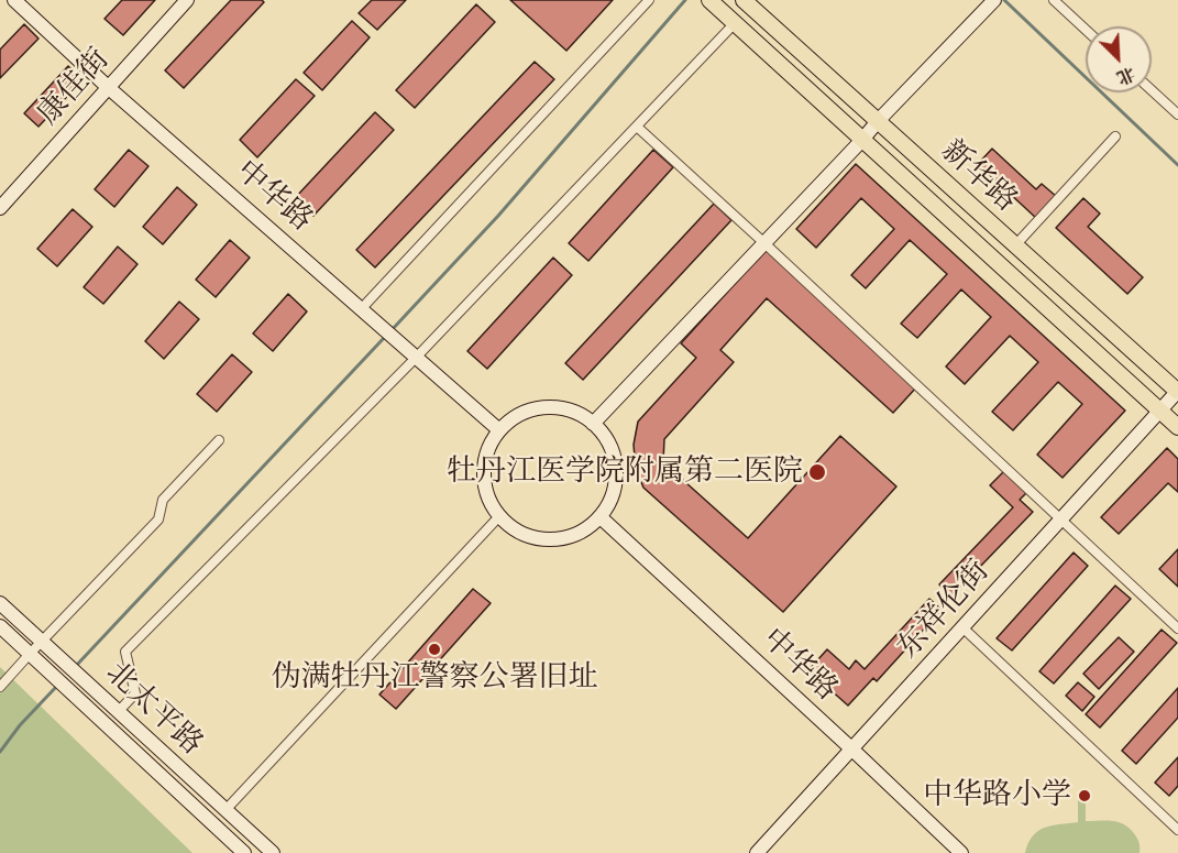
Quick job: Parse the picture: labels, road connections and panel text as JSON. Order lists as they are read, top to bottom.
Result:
{
  "streets": {
    "main road": ["新华路"],
    "street": [
      "康佳街",
      "中华路",
      "东祥伦街",
      "北太平路"
    ]
  },
  "crossings": [
    ["康佳街", "中华路"],
    ["新华路", "东祥伦街"],
    ["中华路", "东祥伦街"]
  ],
  "places": ["牡丹江医学院附属第二医院", "伪满牡丹江警察公署旧址", "中华路小学"],
  "north": "bottom right"
}
